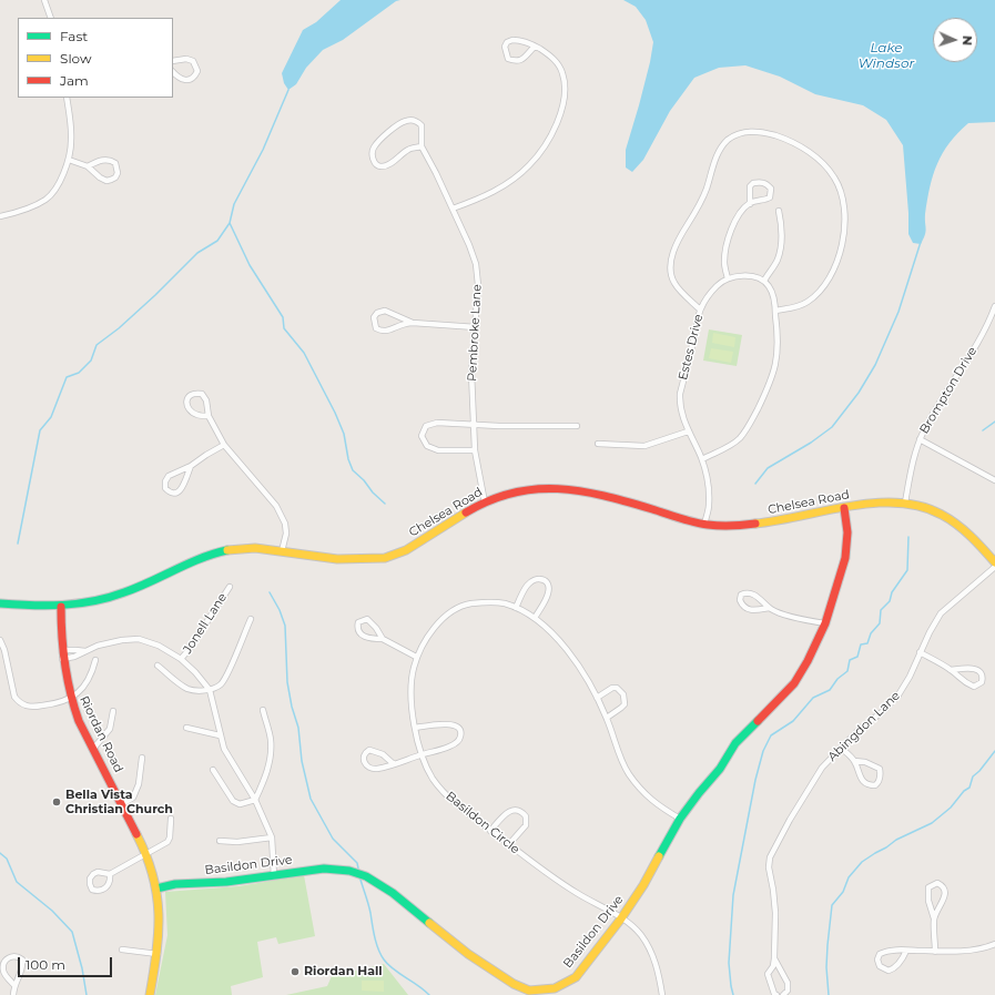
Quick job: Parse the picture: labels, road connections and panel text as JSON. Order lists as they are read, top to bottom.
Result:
{
  "streets": {
    "street": [
      "Pembroke Lane",
      "Estes Drive",
      "Brompton Drive",
      "Chelsea Road",
      "Jonell Lane",
      "Abingdon Lane",
      "Riordan Road",
      "Basildon Circle",
      "Basildon Drive"
    ]
  },
  "crossings": [
    ["Pembroke Lane", "Chelsea Road"],
    ["Estes Drive", "Chelsea Road"],
    ["Brompton Drive", "Chelsea Road"],
    ["Chelsea Road", "Riordan Road"],
    ["Chelsea Road", "Basildon Drive"],
    ["Riordan Road", "Basildon Drive"],
    ["Basildon Circle", "Basildon Drive"]
  ],
  "water": ["Lake Windsor"],
  "places": ["Bella Vista Christian Church", "Riordan Hall"],
  "legend": ["Fast", "Slow", "Jam"],
  "scale_bar": "100 m",
  "north": "right"
}
